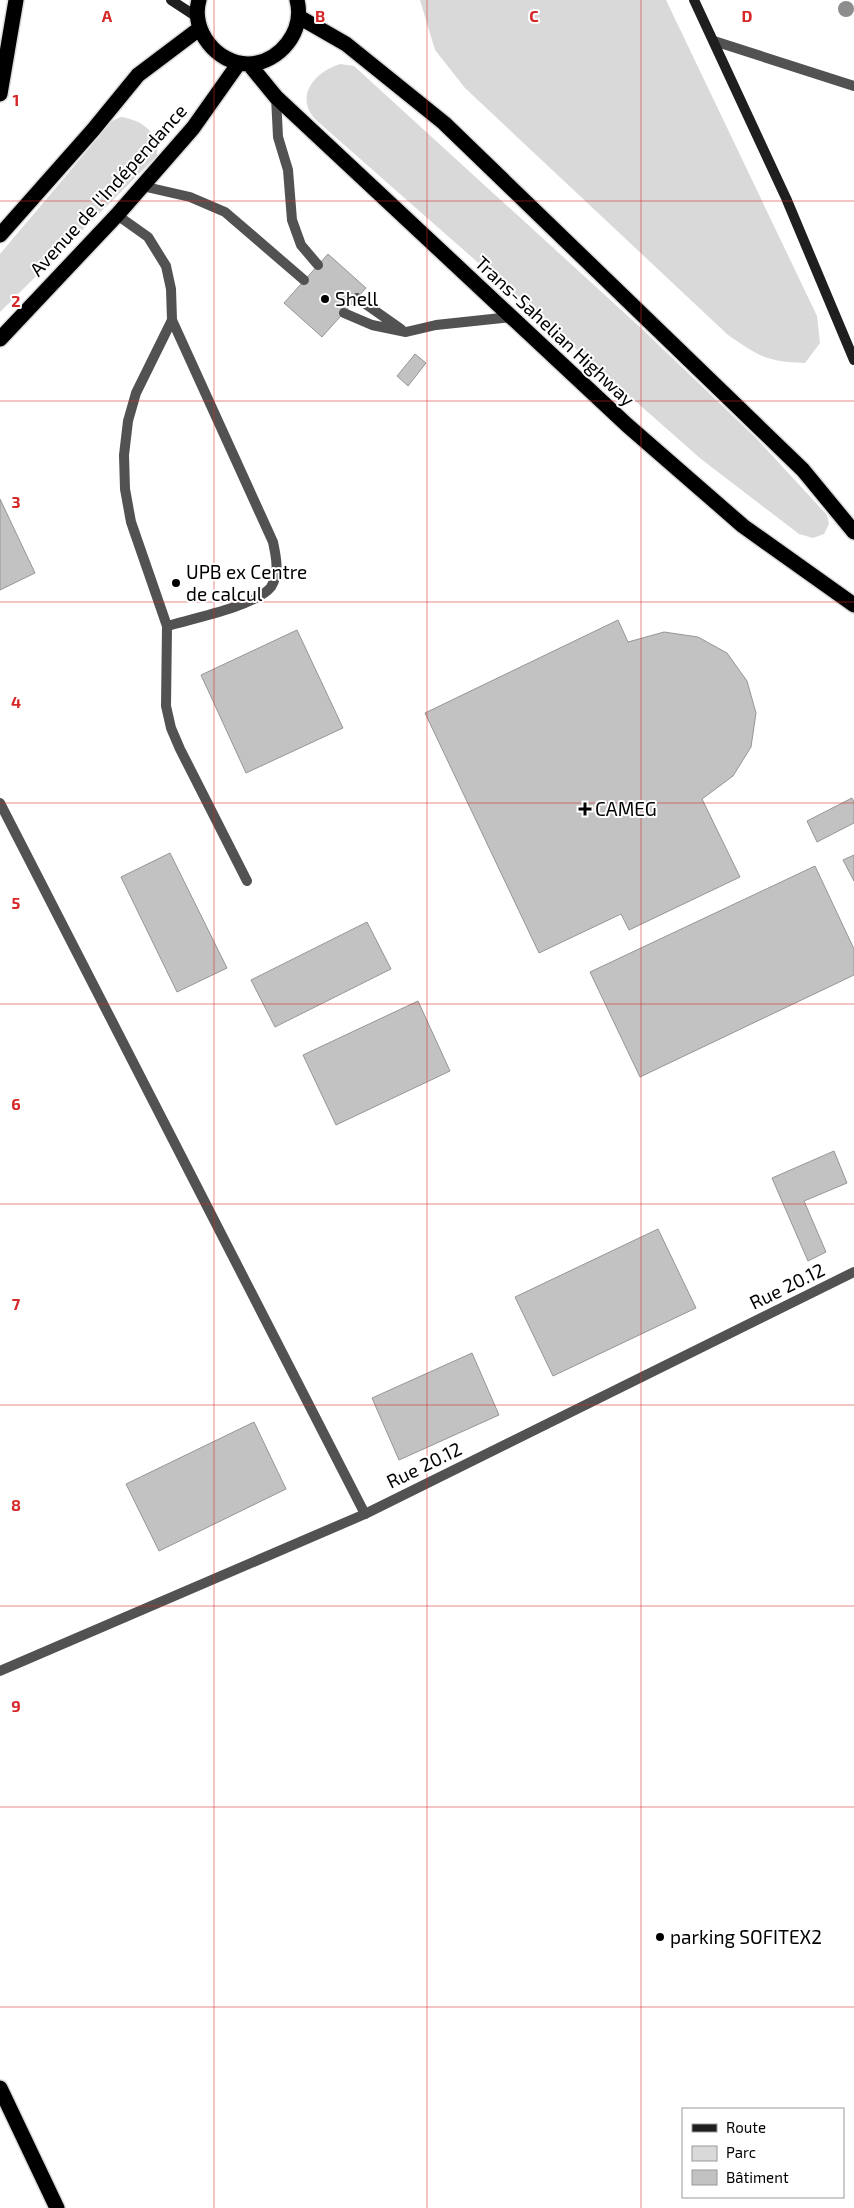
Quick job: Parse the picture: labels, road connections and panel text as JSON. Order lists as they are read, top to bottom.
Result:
{
  "streets": {
    "highway": ["Avenue de l'Indépendance", "Trans-Sahelian Highway"],
    "street": ["Rue 20.12"]
  },
  "crossings": [
    ["Avenue de l'Indépendance", "Trans-Sahelian Highway"]
  ],
  "places": {
    "other": ["Shell", "UPB ex Centre de calcul", "parking SOFITEX2"],
    "health": ["CAMEG"]
  },
  "legend": ["Route", "Parc", "Bâtiment"],
  "grid": {
    "columns": [
      "A",
      "B",
      "C",
      "D"
    ],
    "rows": [
      "1",
      "2",
      "3",
      "4",
      "5",
      "6",
      "7",
      "8",
      "9"
    ]
  }
}
